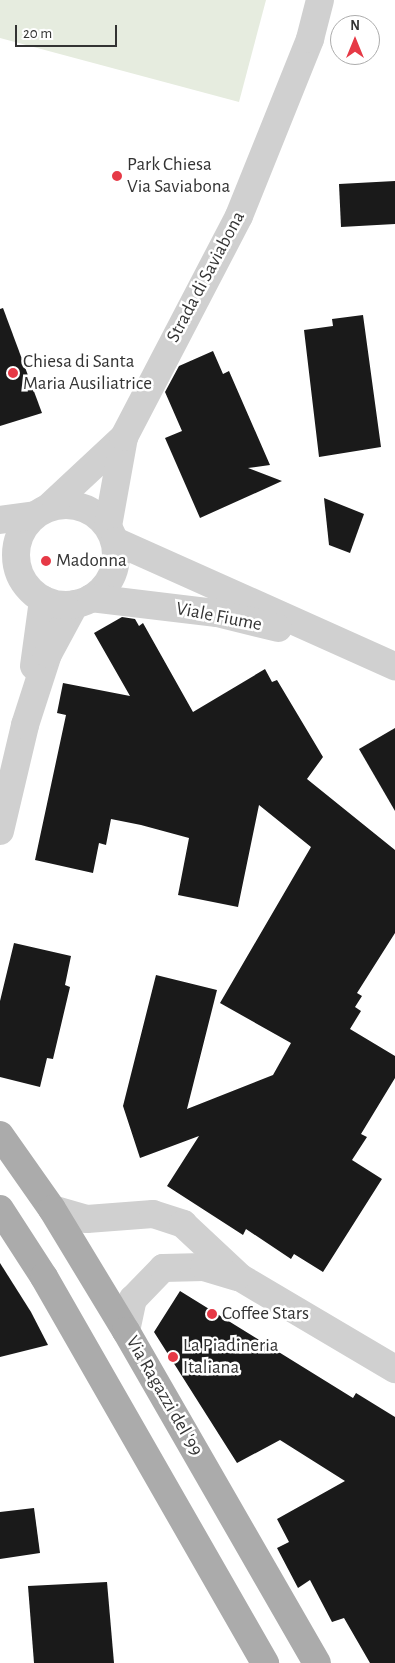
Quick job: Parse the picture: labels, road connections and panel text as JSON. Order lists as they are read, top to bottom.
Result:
{
  "streets": {
    "main road": ["Via Ragazzi del '99"],
    "street": ["Strada di Saviabona", "Viale Fiume"]
  },
  "crossings": [
    ["Strada di Saviabona", "Viale Fiume"]
  ],
  "places": [
    "Park Chiesa Via Saviabona",
    "Chiesa di Santa Maria Ausiliatrice",
    "Madonna",
    "Coffee Stars",
    "La Piadineria Italiana"
  ],
  "scale_bar": "20 m",
  "north": "top"
}
